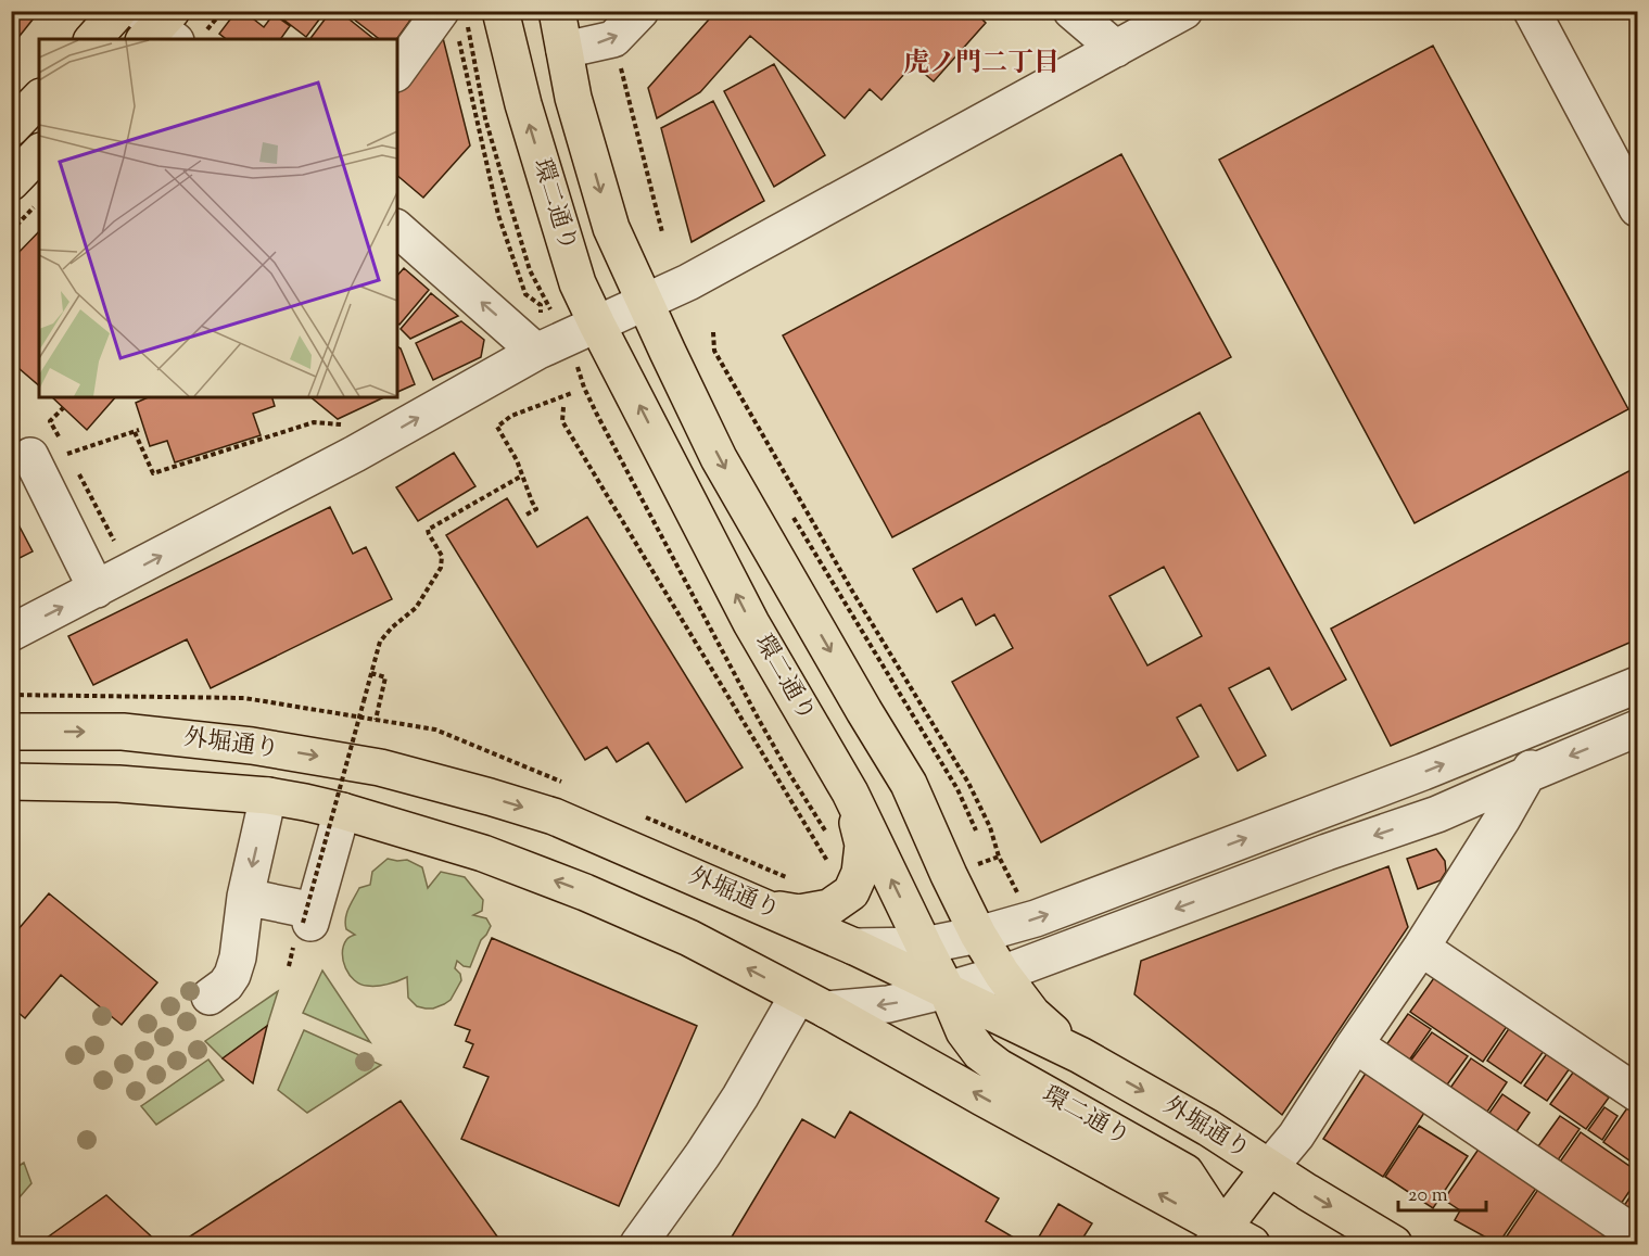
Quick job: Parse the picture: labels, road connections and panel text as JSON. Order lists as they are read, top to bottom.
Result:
{
  "streets": {
    "main road": ["環二通り", "外堀通り"]
  },
  "crossings": [
    ["環二通り", "外堀通り"]
  ],
  "districts": ["虎ノ門二丁目"],
  "scale_bar": "20 m"
}
